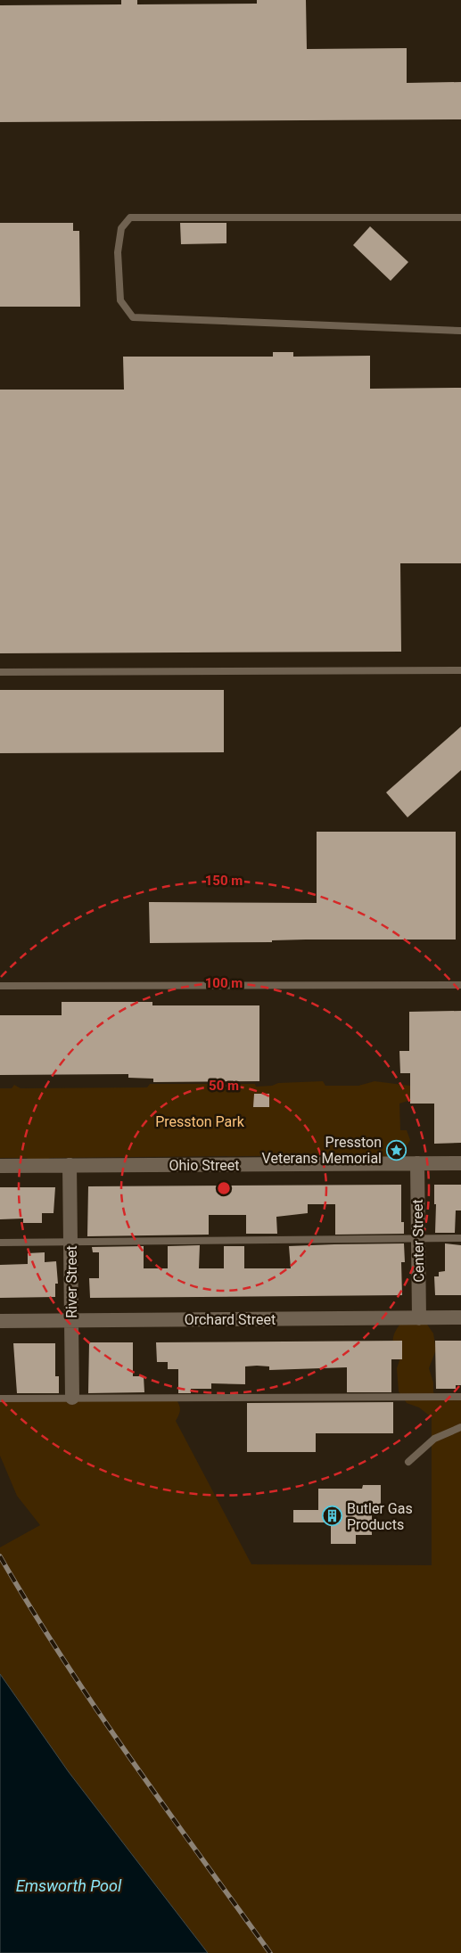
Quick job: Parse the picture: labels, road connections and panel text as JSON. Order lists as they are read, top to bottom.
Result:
{
  "streets": {
    "street": [
      "Ohio Street",
      "Center Street",
      "River Street",
      "Orchard Street"
    ]
  },
  "crossings": [
    ["Ohio Street", "Center Street"],
    ["Ohio Street", "River Street"],
    ["Center Street", "Orchard Street"],
    ["River Street", "Orchard Street"]
  ],
  "water": ["Emsworth Pool"],
  "parks": ["Presston Park"],
  "places": {
    "place": ["Presston Veterans Memorial"],
    "building": ["Butler Gas Products"]
  },
  "rings": ["150 m", "100 m", "50 m"]
}
